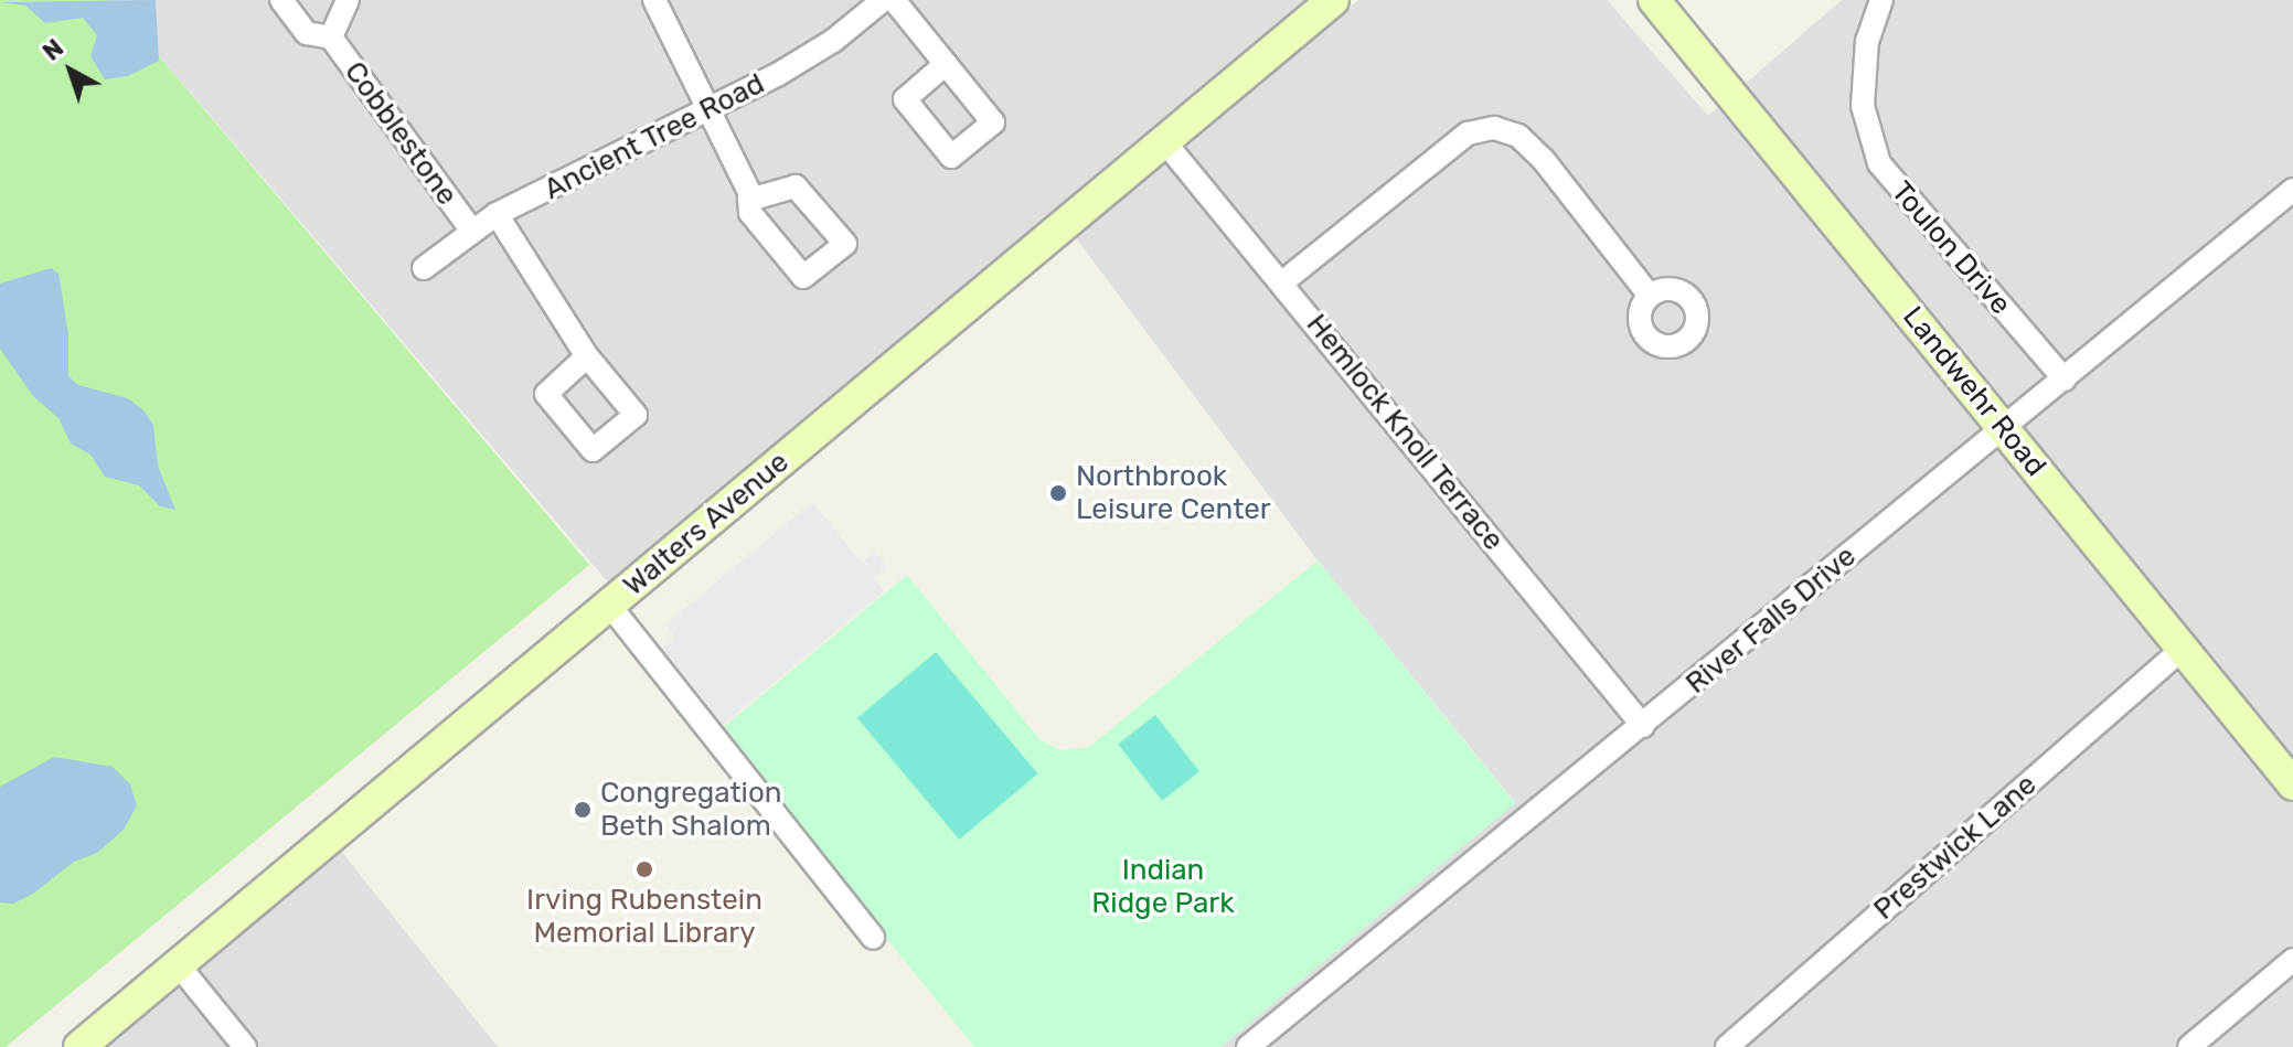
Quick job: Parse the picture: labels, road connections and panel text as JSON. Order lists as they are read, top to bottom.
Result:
{
  "streets": {
    "main road": ["Landwehr Road", "Walters Avenue"],
    "street": [
      "Cobblestone",
      "Ancient Tree Road",
      "Toulon Drive",
      "Hemlock Knoll Terrace",
      "River Falls Drive",
      "Prestwick Lane"
    ]
  },
  "crossings": [
    ["Cobblestone", "Ancient Tree Road"],
    ["Toulon Drive", "River Falls Drive"],
    ["Landwehr Road", "River Falls Drive"],
    ["Landwehr Road", "Prestwick Lane"],
    ["Hemlock Knoll Terrace", "Walters Avenue"],
    ["Hemlock Knoll Terrace", "River Falls Drive"]
  ],
  "parks": ["Indian Ridge Park"],
  "places": ["Northbrook Leisure Center", "Congregation Beth Shalom", "Irving Rubenstein Memorial Library"],
  "north": "top left"
}
